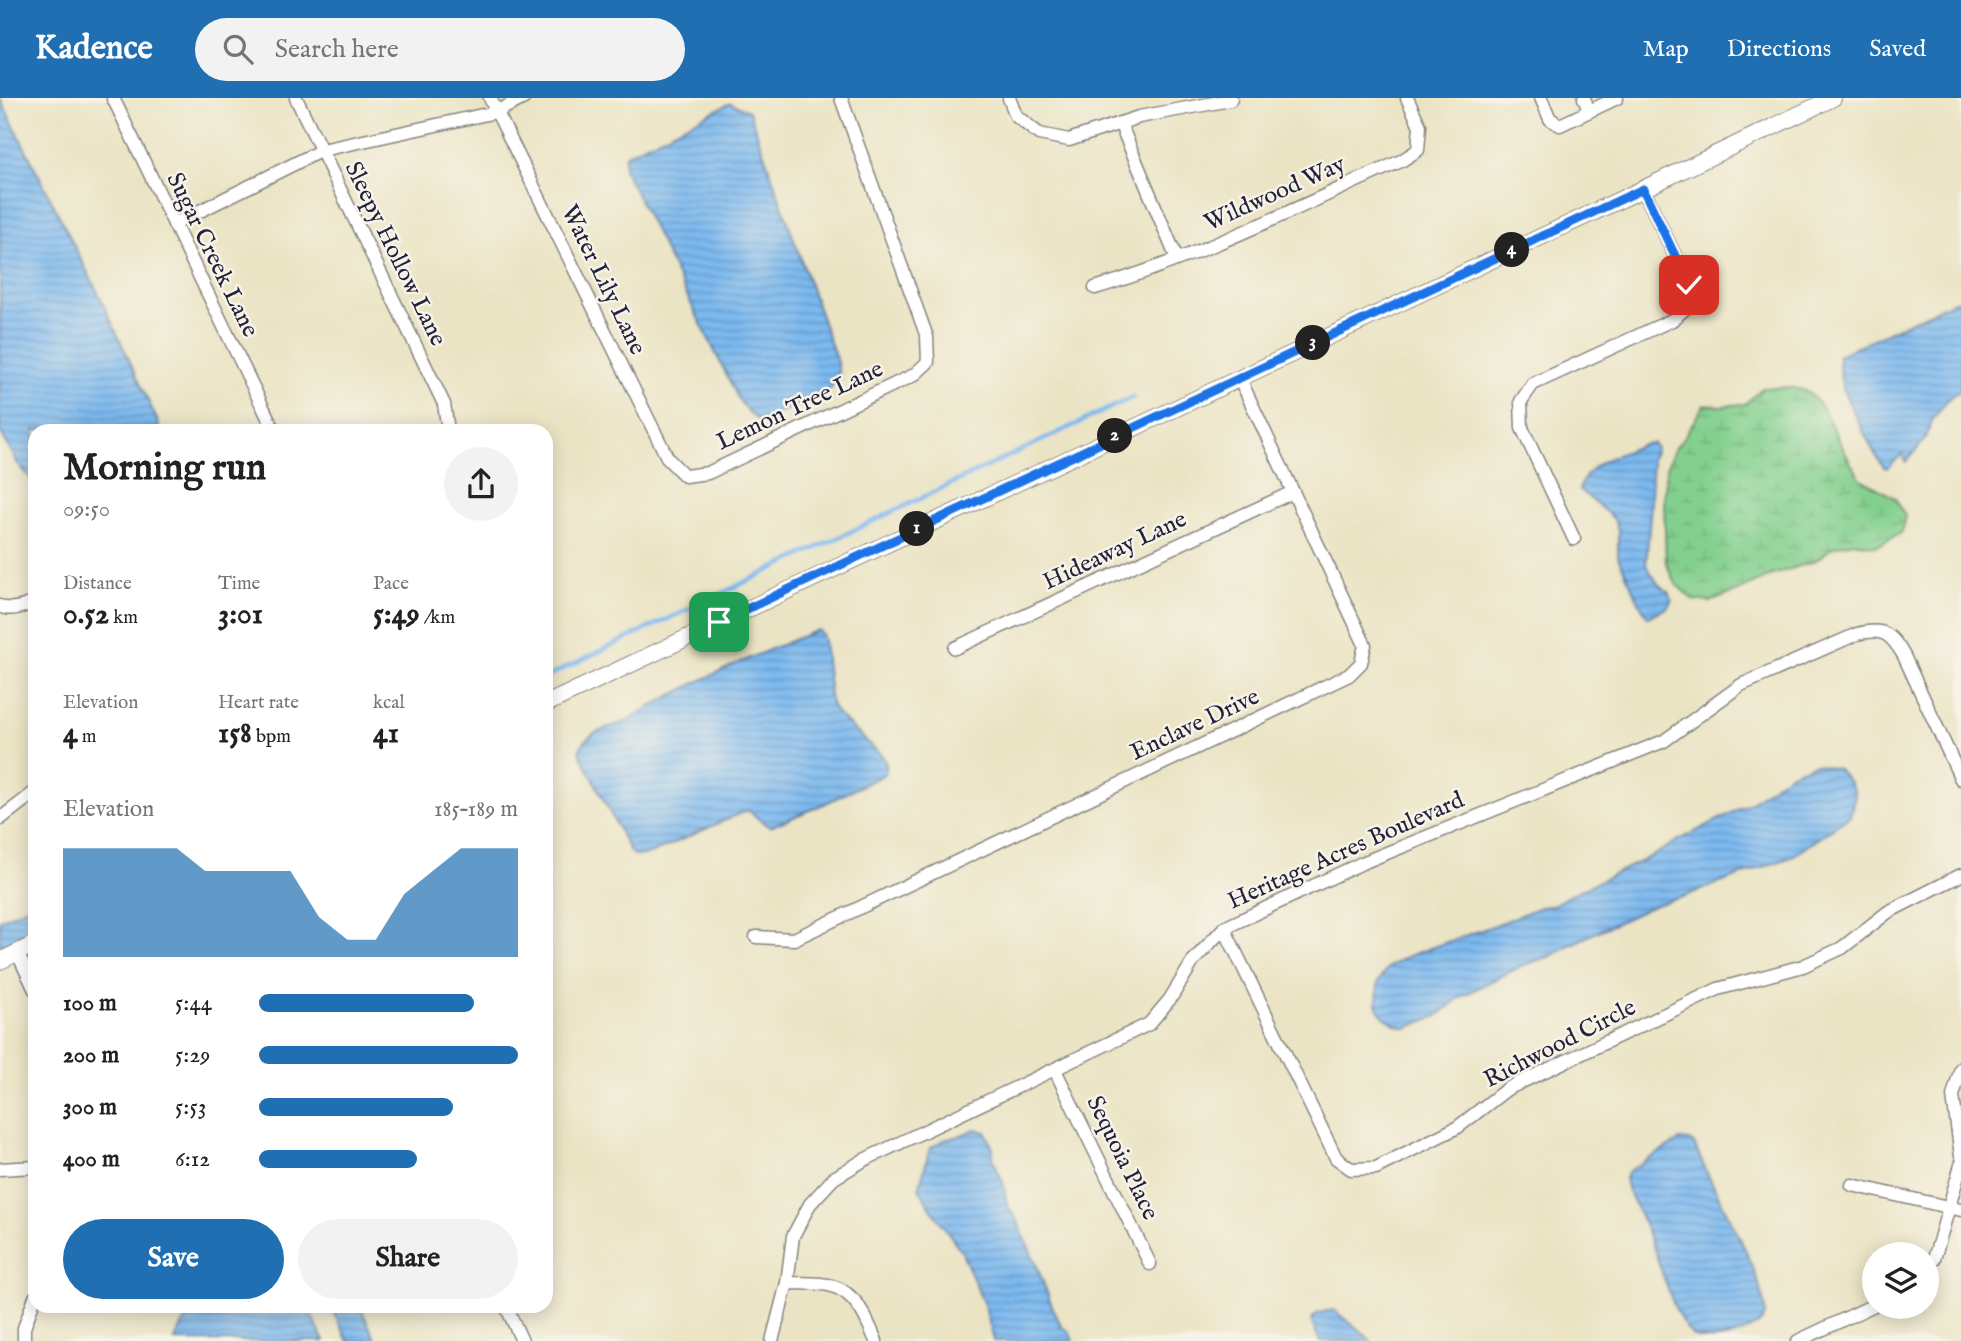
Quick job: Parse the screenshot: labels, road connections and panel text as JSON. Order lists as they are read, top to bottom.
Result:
{
  "streets": {
    "street": [
      "Wildwood Way",
      "Sleepy Hollow Lane",
      "Sugar Creek Lane",
      "Water Lily Lane",
      "Lemon Tree Lane",
      "Hideaway Lane",
      "Enclave Drive",
      "Heritage Acres Boulevard",
      "Richwood Circle",
      "Sequoia Place"
    ]
  },
  "crossings": [
    ["Water Lily Lane", "Lemon Tree Lane"],
    ["Hideaway Lane", "Enclave Drive"],
    ["Heritage Acres Boulevard", "Richwood Circle"],
    ["Heritage Acres Boulevard", "Sequoia Place"]
  ],
  "page": {
    "header": "Kadence",
    "search": "Search here",
    "nav": ["Map", "Directions", "Saved"],
    "pins": [
      "4",
      "3",
      "2",
      "1"
    ],
    "heading": ["Morning run", "09:50"],
    "stats": [
      ["Distance", "0.52 km"],
      ["Time", "3:01"],
      ["Pace", "5:49 /km"],
      ["Elevation", "4 m"],
      ["Heart rate", "158 bpm"],
      ["kcal", "41"]
    ],
    "chart": ["Elevation", "185–189 m"],
    "list": [
      {
        "name": "100 m",
        "note": "5:44"
      },
      {
        "name": "200 m",
        "note": "5:29"
      },
      {
        "name": "300 m",
        "note": "5:53"
      },
      {
        "name": "400 m",
        "note": "6:12"
      }
    ],
    "buttons": ["Save", "Share"]
  }
}
